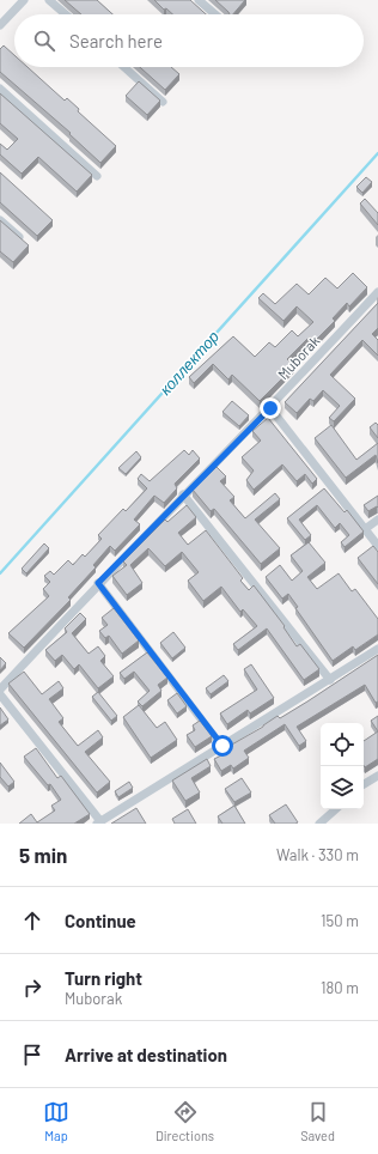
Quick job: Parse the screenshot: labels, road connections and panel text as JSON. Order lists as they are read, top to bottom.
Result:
{
  "streets": {
    "street": ["Muborak"]
  },
  "water": ["коллектор"],
  "page": {
    "search": "Search here",
    "heading": ["5 min", "Walk · 330 m"],
    "list": [
      ["Continue", "150 m"],
      ["Turn right", "Muborak", "180 m"],
      "Arrive at destination"
    ],
    "nav": ["Map", "Directions", "Saved"]
  }
}
